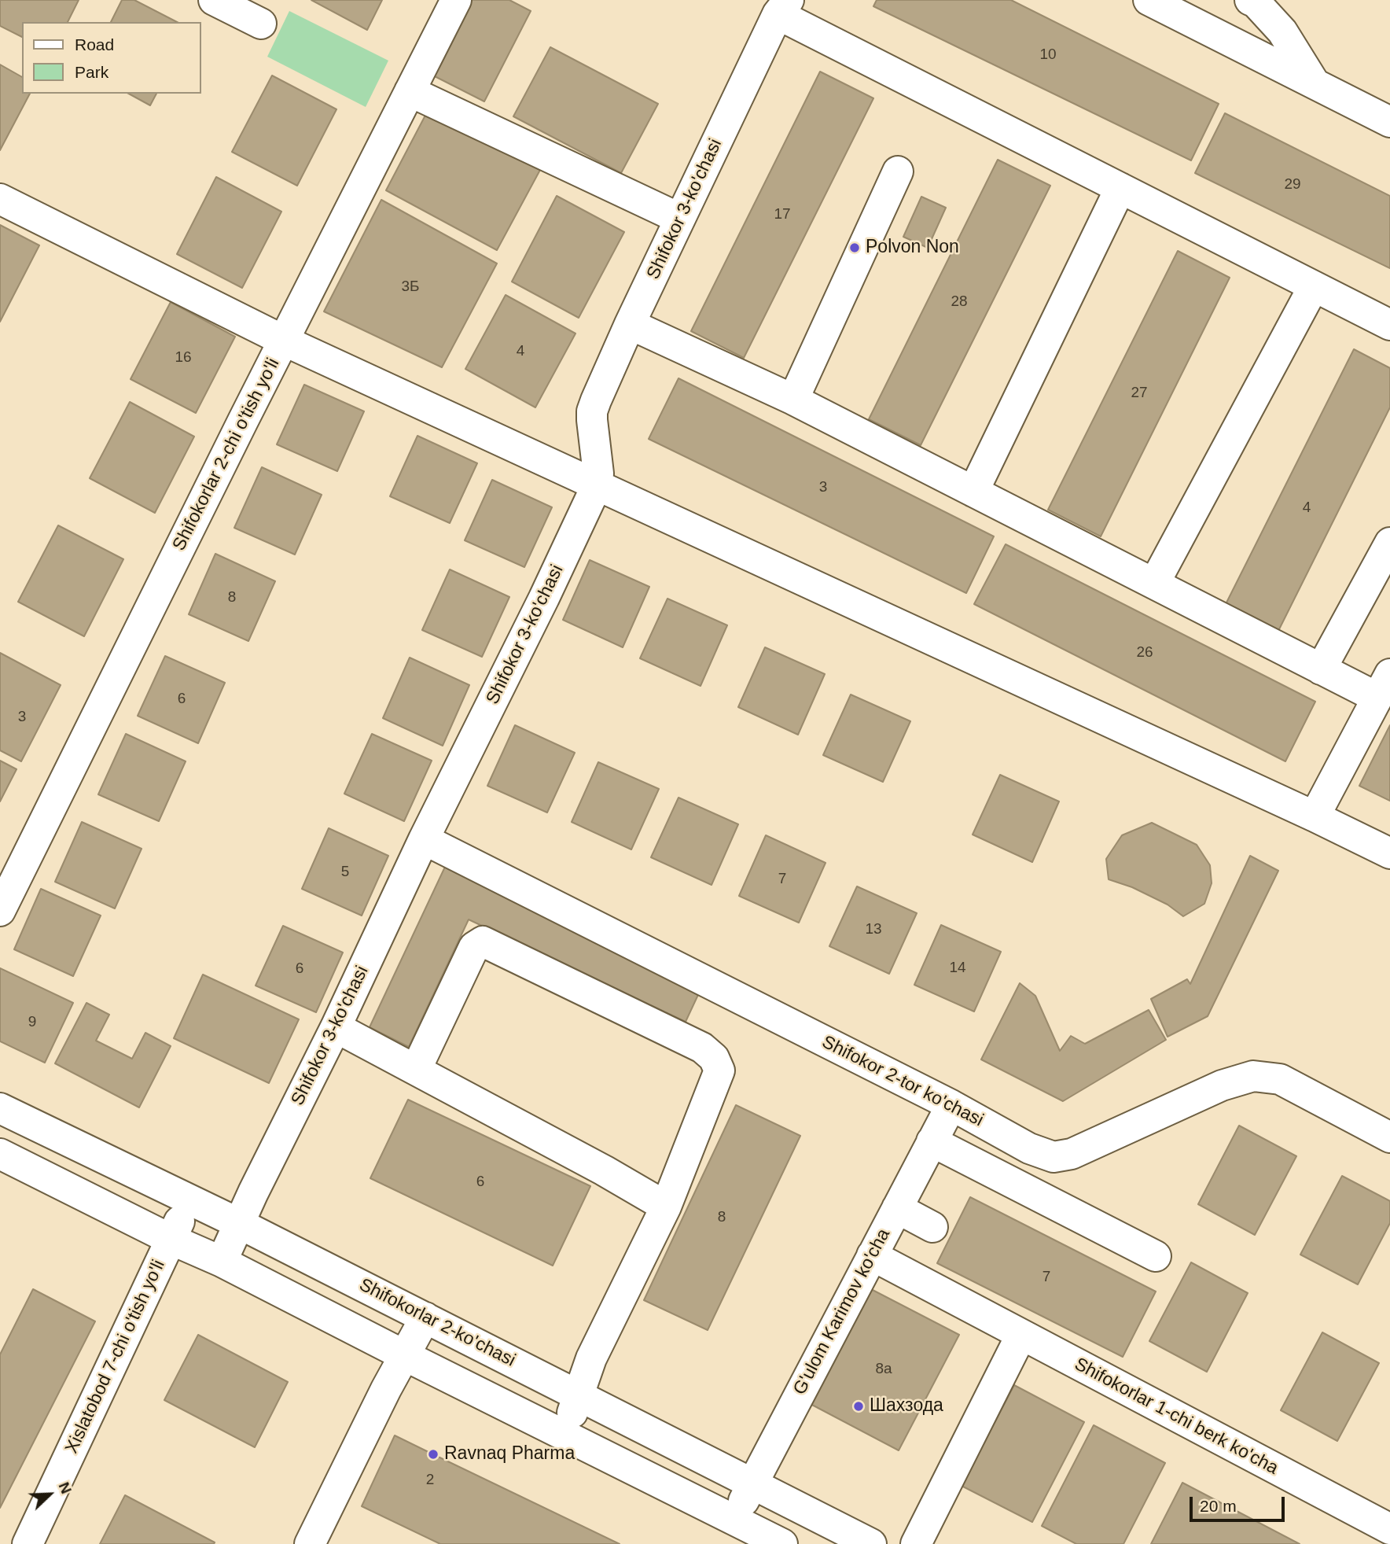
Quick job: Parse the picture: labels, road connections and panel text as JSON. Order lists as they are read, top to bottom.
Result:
{
  "streets": {
    "street": [
      "Shifokor 3-ko'chasi",
      "Shifokorlar 2-chi o'tish yo'li",
      "Shifokor 2-tor ko'chasi",
      "G'ulom Karimov ko'cha",
      "Shifokorlar 2-ko'chasi",
      "Xislatobod 7-chi o'tish yo'li",
      "Shifokorlar 1-chi berk ko'cha"
    ]
  },
  "crossings": [
    ["Shifokor 3-ko'chasi", "Shifokor 2-tor ko'chasi"],
    ["Shifokor 3-ko'chasi", "Shifokorlar 2-ko'chasi"],
    ["Shifokor 2-tor ko'chasi", "G'ulom Karimov ko'cha"],
    ["G'ulom Karimov ko'cha", "Shifokorlar 2-ko'chasi"],
    ["G'ulom Karimov ko'cha", "Shifokorlar 1-chi berk ko'cha"],
    ["Shifokorlar 2-ko'chasi", "Xislatobod 7-chi o'tish yo'li"]
  ],
  "places": ["Polvon Non", "Шахзода", "Ravnaq Pharma"],
  "house_numbers": [
    "10",
    "29",
    "17",
    "3Б",
    "28",
    "4",
    "16",
    "27",
    "3",
    "4",
    "8",
    "26",
    "6",
    "3",
    "5",
    "7",
    "13",
    "14",
    "6",
    "9",
    "6",
    "8",
    "7",
    "8a",
    "2"
  ],
  "legend": ["Road", "Park"],
  "scale_bar": "20 m",
  "north": "top right"
}
